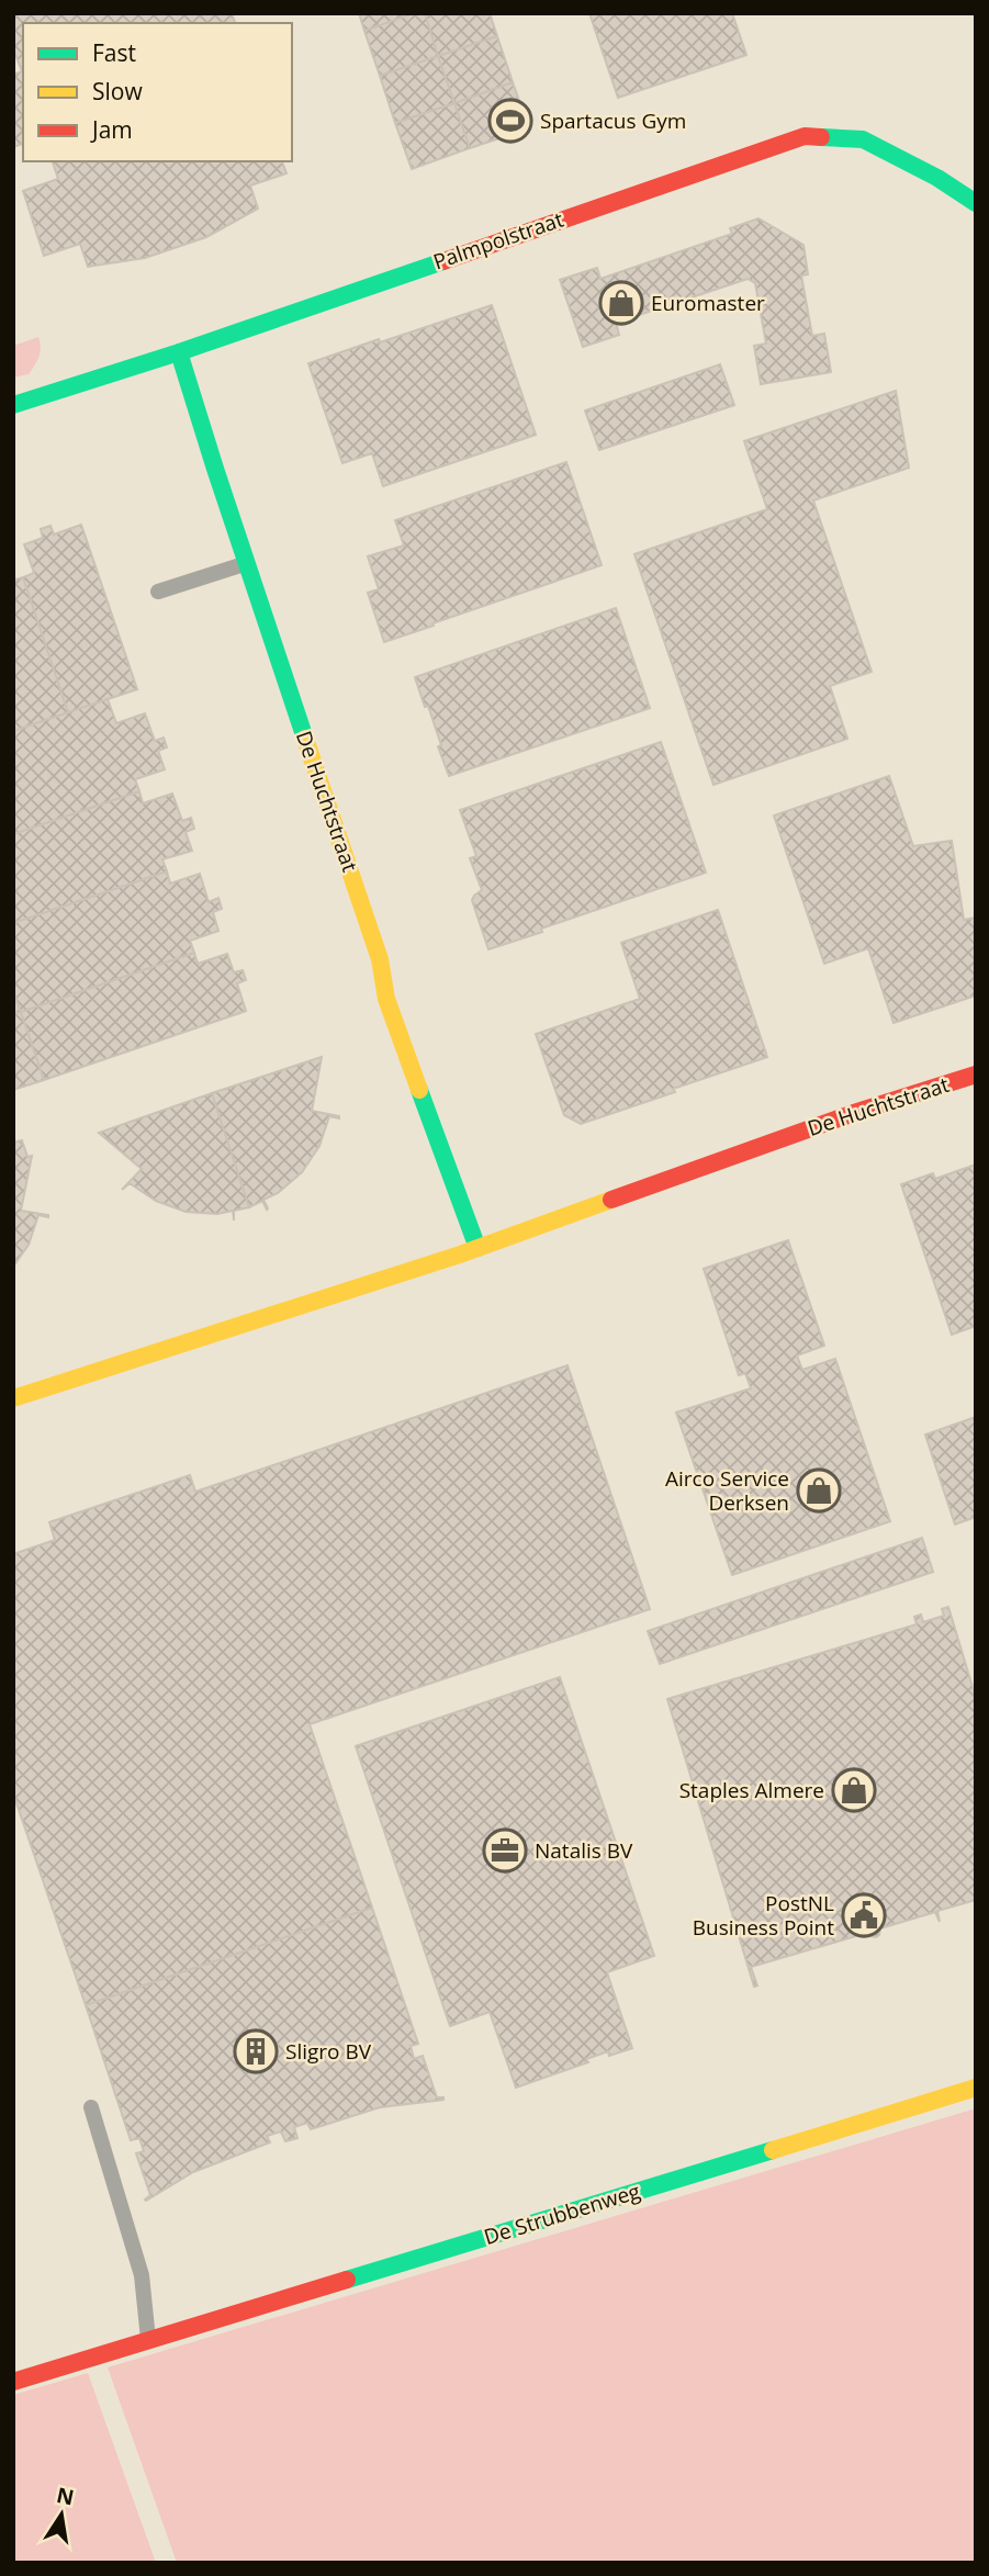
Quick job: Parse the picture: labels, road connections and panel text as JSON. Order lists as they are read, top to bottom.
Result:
{
  "streets": {
    "street": ["Palmpolstraat", "De Huchtstraat", "De Strubbenweg"]
  },
  "crossings": [
    ["Palmpolstraat", "De Huchtstraat"]
  ],
  "places": {
    "sports": ["Spartacus Gym"],
    "shop": ["Euromaster", "Airco Service Derksen", "Staples Almere"],
    "office": ["Natalis BV"],
    "public building": ["PostNL Business Point"],
    "building": ["Sligro BV"]
  },
  "legend": ["Fast", "Slow", "Jam"],
  "north": "top"
}
